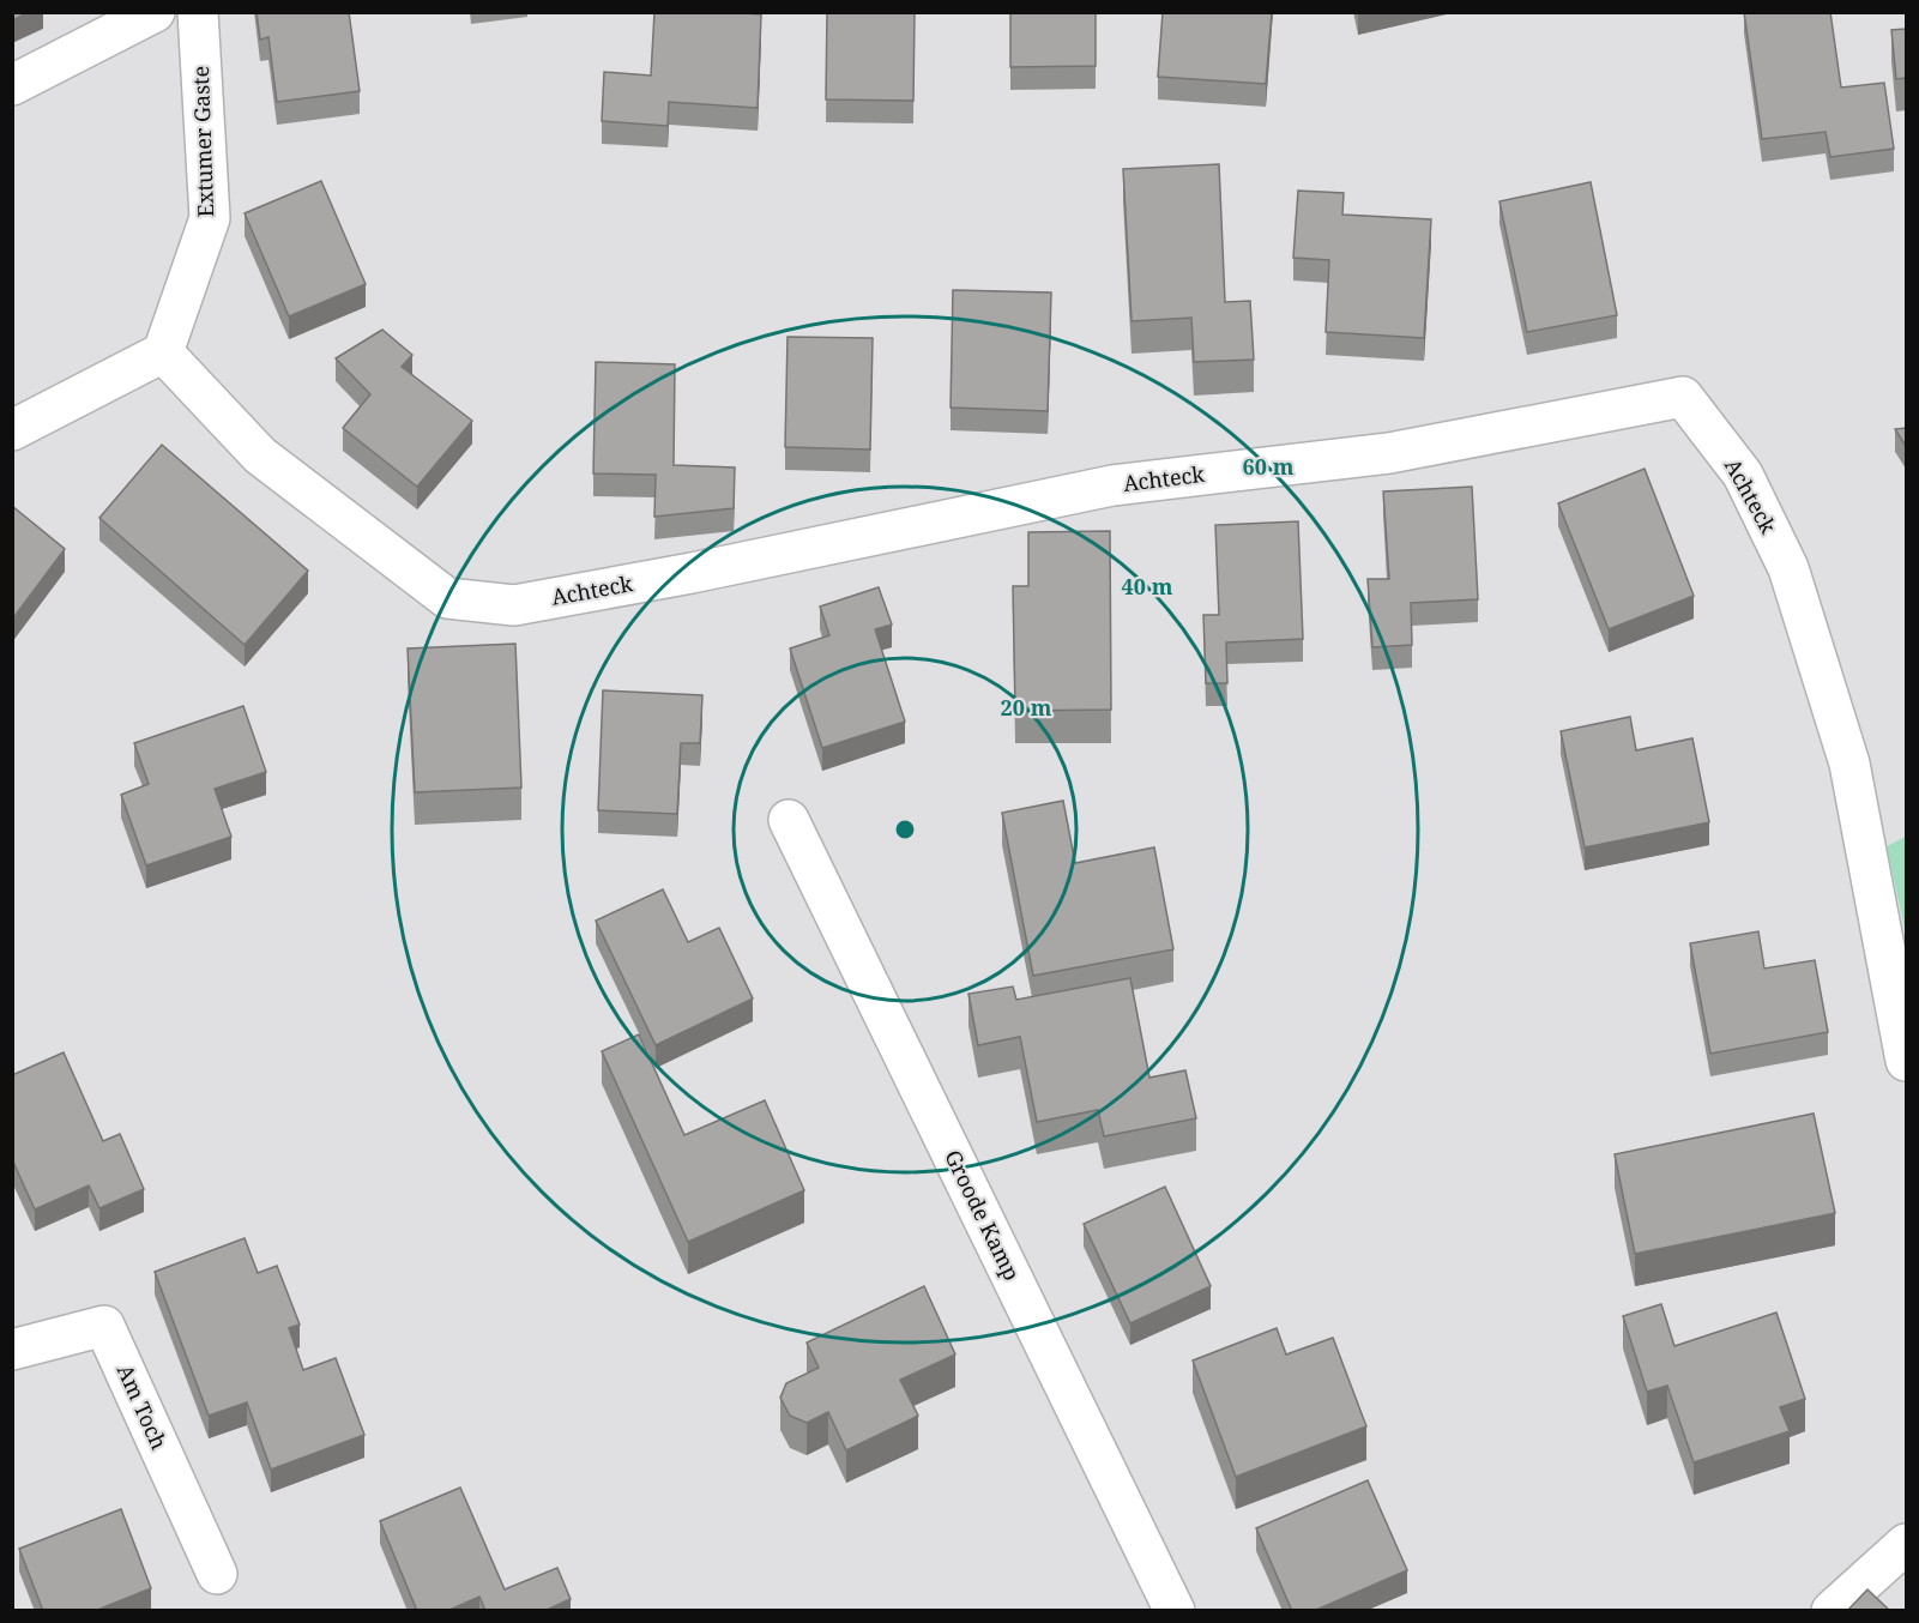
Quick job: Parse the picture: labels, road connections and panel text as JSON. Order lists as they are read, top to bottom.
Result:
{
  "streets": {
    "street": [
      "Extumer Gaste",
      "Achteck",
      "Groode Kamp",
      "Am Toch"
    ]
  },
  "crossings": [
    ["Extumer Gaste", "Achteck"]
  ],
  "rings": ["60 m", "40 m", "20 m"]
}
